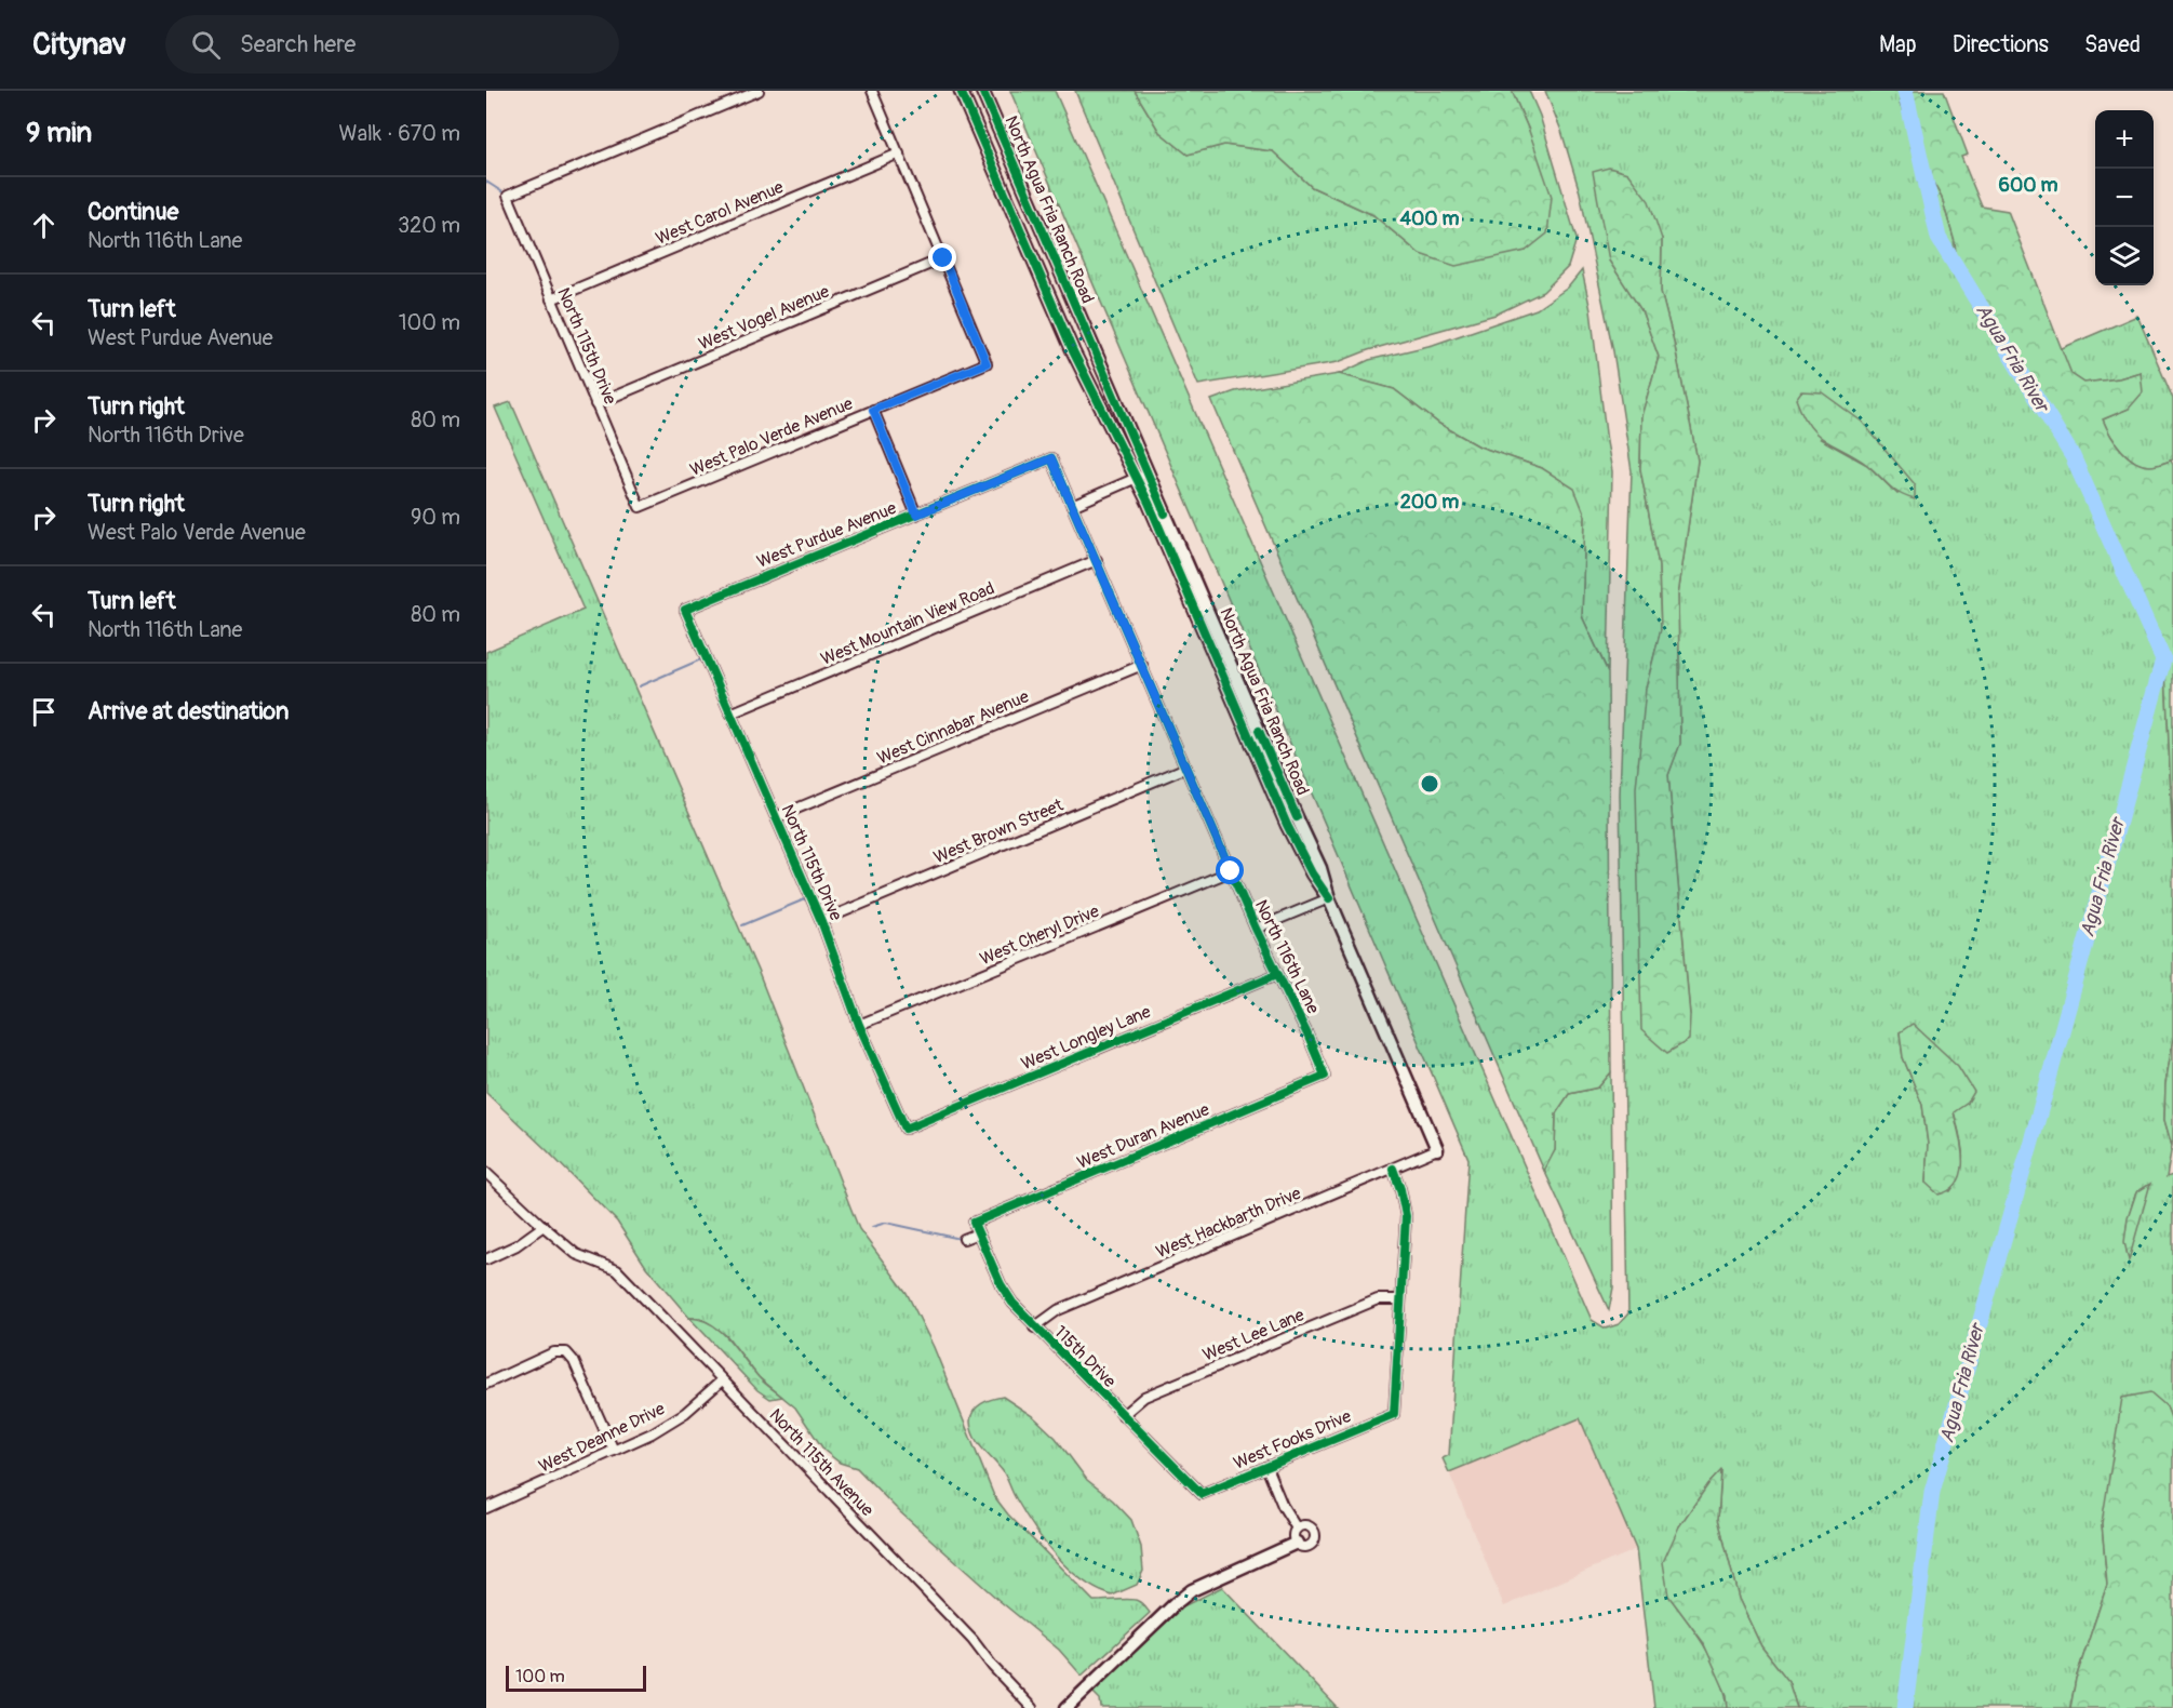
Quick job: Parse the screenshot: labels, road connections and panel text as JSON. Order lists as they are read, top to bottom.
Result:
{
  "streets": {
    "street": [
      "North Agua Fria Ranch Road",
      "West Carol Avenue",
      "West Vogel Avenue",
      "North 115th Drive",
      "West Palo Verde Avenue",
      "West Purdue Avenue",
      "West Mountain View Road",
      "West Cinnabar Avenue",
      "West Brown Street",
      "West Cheryl Drive",
      "North 116th Lane",
      "West Longley Lane",
      "West Duran Avenue",
      "West Hackbarth Drive",
      "West Lee Lane",
      "115th Drive",
      "West Deanne Drive",
      "West Fooks Drive",
      "North 115th Avenue"
    ]
  },
  "crossings": [
    ["North Agua Fria Ranch Road", "West Hackbarth Drive"],
    ["West Carol Avenue", "North 115th Drive"],
    ["West Vogel Avenue", "North 115th Drive"],
    ["West Vogel Avenue", "West Palo Verde Avenue"],
    ["North 115th Drive", "West Palo Verde Avenue"],
    ["North 115th Drive", "West Purdue Avenue"],
    ["North 115th Drive", "West Mountain View Road"],
    ["North 115th Drive", "West Cinnabar Avenue"],
    ["North 115th Drive", "West Brown Street"],
    ["North 115th Drive", "West Cheryl Drive"],
    ["North 115th Drive", "West Longley Lane"],
    ["West Purdue Avenue", "North 116th Lane"],
    ["West Mountain View Road", "North 116th Lane"],
    ["West Cinnabar Avenue", "North 116th Lane"],
    ["West Brown Street", "North 116th Lane"],
    ["West Cheryl Drive", "North 116th Lane"],
    ["North 116th Lane", "West Longley Lane"],
    ["North 116th Lane", "West Duran Avenue"],
    ["West Duran Avenue", "115th Drive"],
    ["West Hackbarth Drive", "115th Drive"],
    ["West Lee Lane", "115th Drive"],
    ["West Lee Lane", "West Fooks Drive"],
    ["115th Drive", "West Fooks Drive"],
    ["West Deanne Drive", "North 115th Avenue"]
  ],
  "water": ["Agua Fria River"],
  "scale_bar": "100 m",
  "page": {
    "header": "Citynav",
    "search": "Search here",
    "nav": ["Map", "Directions", "Saved"],
    "heading": ["9 min", "Walk · 670 m"],
    "map_buttons": ["+", "−"],
    "list": [
      ["Continue", "North 116th Lane", "320 m"],
      ["Turn left", "West Purdue Avenue", "100 m"],
      ["Turn right", "North 116th Drive", "80 m"],
      ["Turn right", "West Palo Verde Avenue", "90 m"],
      ["Turn left", "North 116th Lane", "80 m"],
      "Arrive at destination"
    ],
    "scale": "100 m"
  },
  "rings": ["600 m", "400 m", "200 m"]
}
